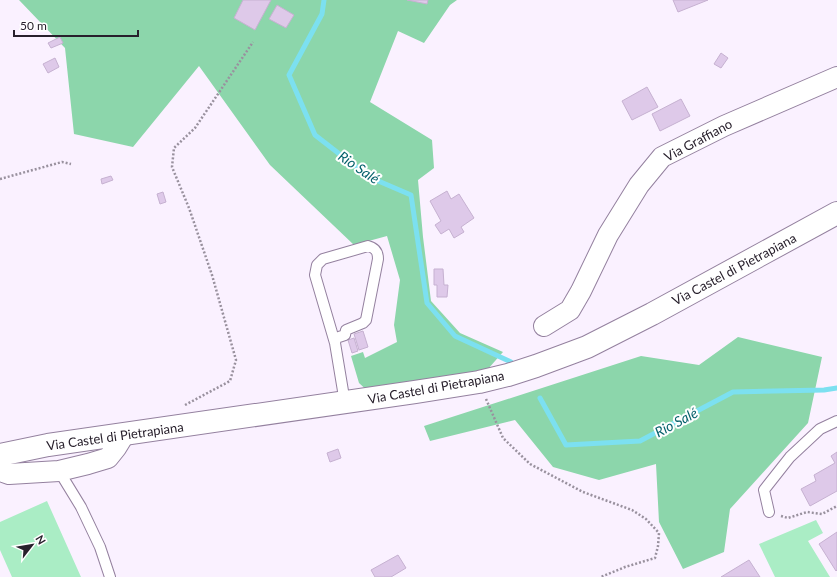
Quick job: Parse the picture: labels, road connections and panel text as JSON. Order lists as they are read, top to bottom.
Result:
{
  "streets": {
    "main road": ["Via Castel di Pietrapiana"],
    "street": ["Via Graffiano"]
  },
  "water": ["Rio Salé"],
  "scale_bar": "50 m",
  "north": "top right"
}
